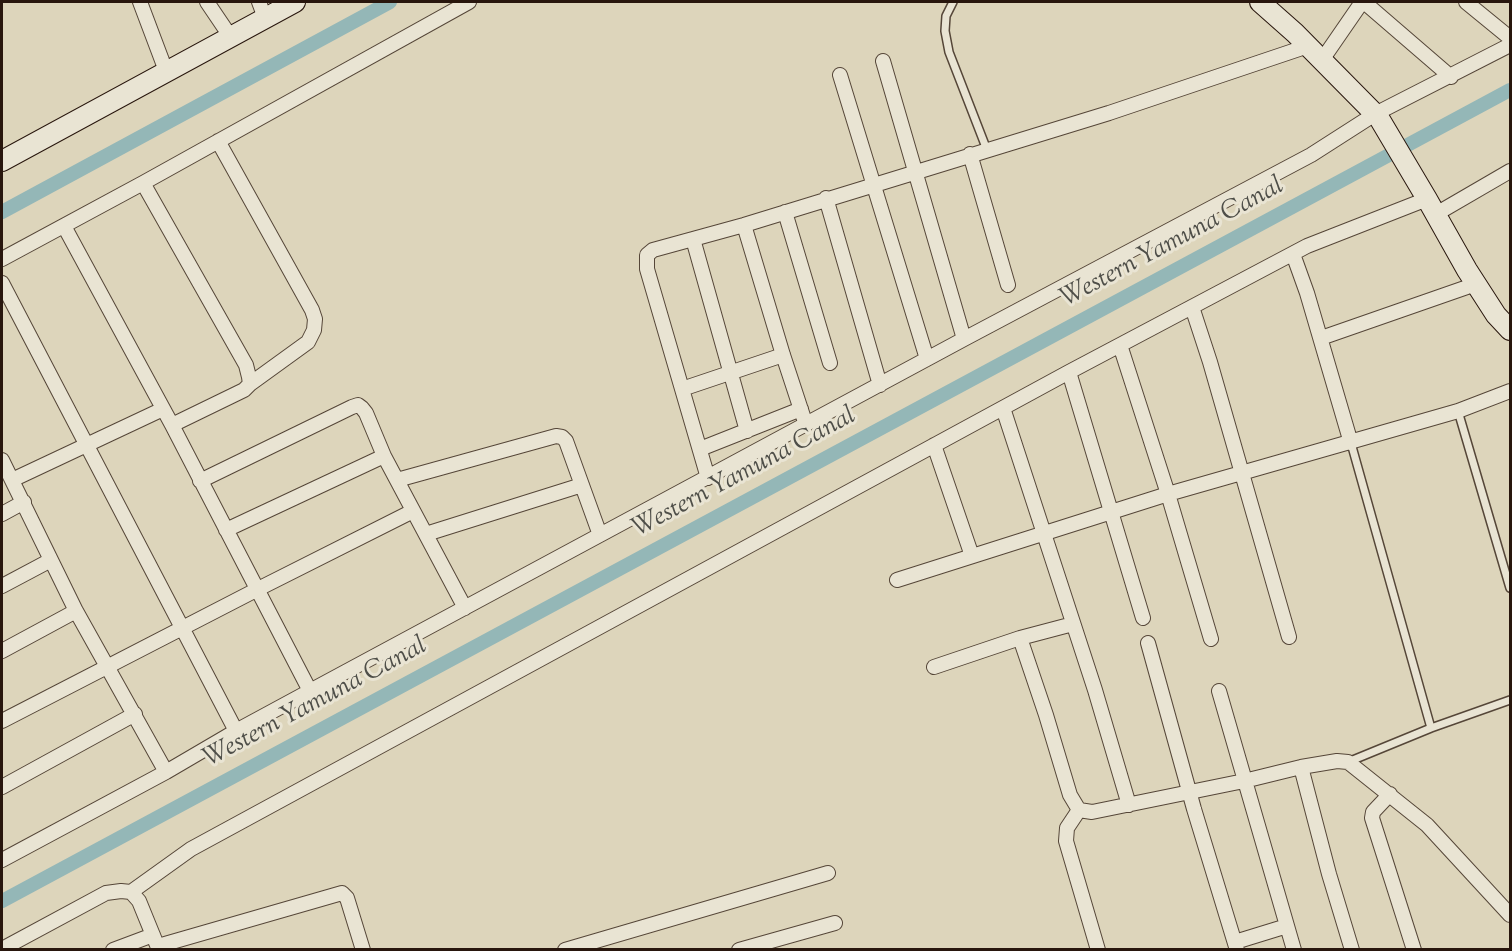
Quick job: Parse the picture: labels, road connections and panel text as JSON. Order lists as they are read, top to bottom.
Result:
{
  "water": ["Western Yamuna Canal"]
}
